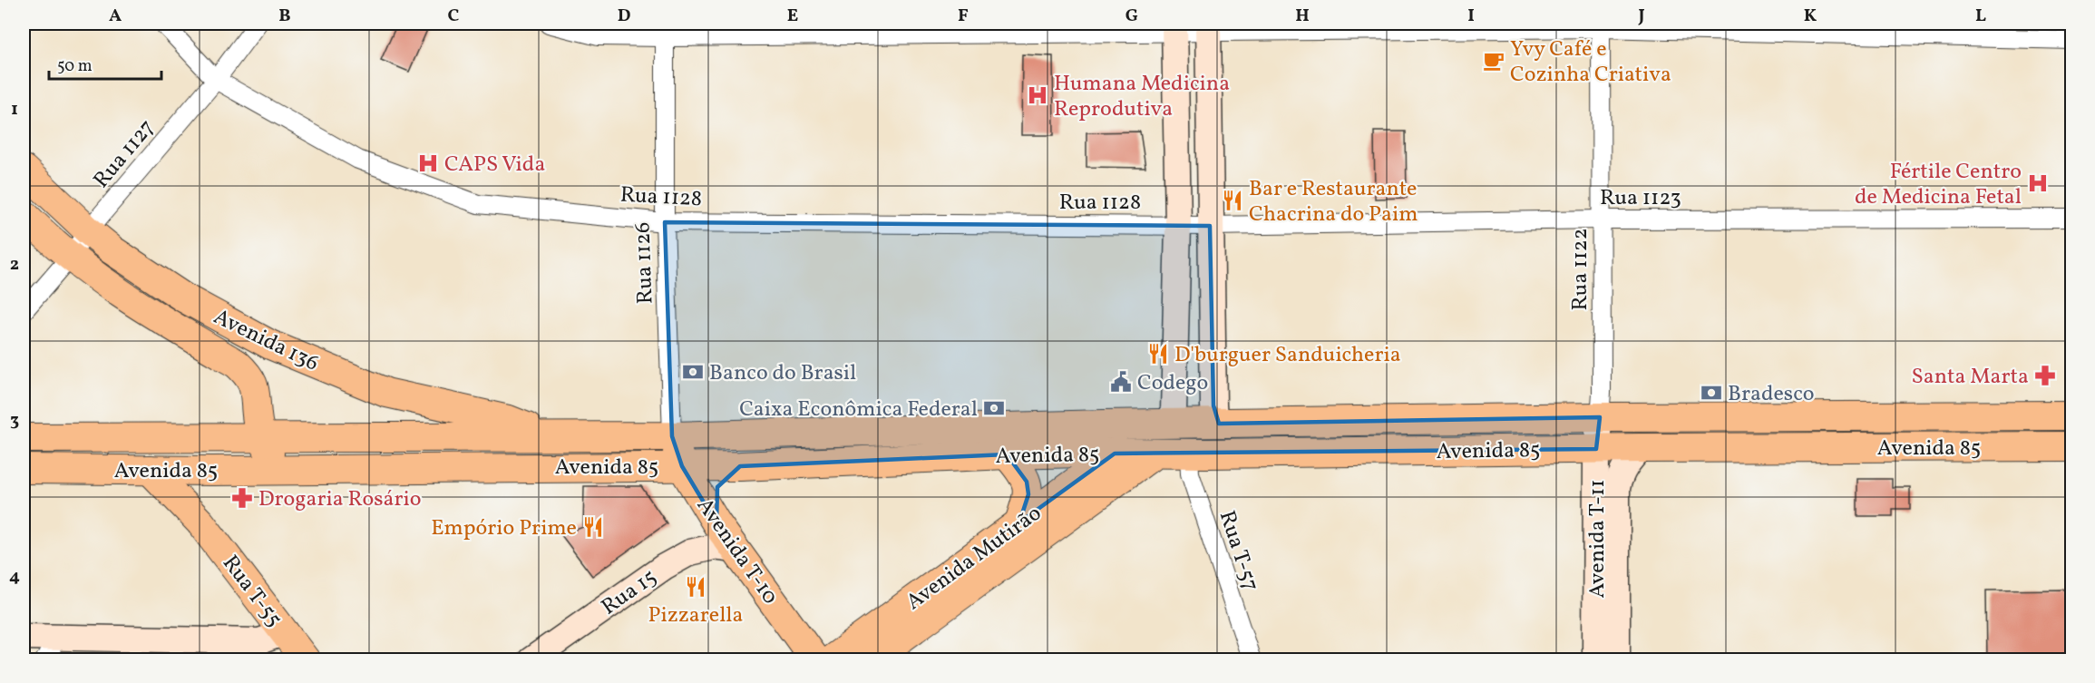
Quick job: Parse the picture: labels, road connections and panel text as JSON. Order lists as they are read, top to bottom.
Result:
{
  "streets": {
    "main road": [
      "Avenida 136",
      "Avenida 85",
      "Avenida T-11",
      "Avenida T-10",
      "Avenida Mutirão",
      "Rua T-55",
      "Rua 15"
    ],
    "street": [
      "Rua 1127",
      "Rua 1128",
      "Rua 1123",
      "Rua 1126",
      "Rua 1122",
      "Rua T-57"
    ]
  },
  "crossings": [
    ["Rua 1127", "Rua 1128"],
    ["Rua 1127", "Avenida 136"],
    ["Rua 1128", "Rua 1123"],
    ["Rua 1128", "Rua 1126"],
    ["Rua 1123", "Rua 1122"],
    ["Rua 1126", "Avenida 85"],
    ["Rua 1126", "Avenida T-10"],
    ["Rua 1122", "Avenida 85"],
    ["Rua 1122", "Avenida T-11"],
    ["Avenida 136", "Avenida 85"],
    ["Avenida 85", "Avenida T-11"],
    ["Avenida 85", "Avenida T-10"],
    ["Avenida 85", "Rua T-57"],
    ["Avenida 85", "Avenida Mutirão"],
    ["Avenida 85", "Rua T-55"],
    ["Avenida T-10", "Rua 15"]
  ],
  "places": {
    "cafe": ["Yvy Café e Cozinha Criativa"],
    "hospital": ["Humana Medicina Reprodutiva", "CAPS Vida", "Fértile Centro de Medicina Fetal"],
    "restaurant": [
      "Bar e Restaurante Chacrina do Paim",
      "D'burguer Sanduicheria",
      "Empório Prime",
      "Pizzarella"
    ],
    "bank": ["Banco do Brasil", "Bradesco", "Caixa Econômica Federal"],
    "pharmacy": ["Santa Marta", "Drogaria Rosário"],
    "public building": ["Codego"]
  },
  "scale_bar": "50 m",
  "grid": {
    "columns": [
      "A",
      "B",
      "C",
      "D",
      "E",
      "F",
      "G",
      "H",
      "I",
      "J",
      "K",
      "L"
    ],
    "rows": [
      "1",
      "2",
      "3",
      "4"
    ]
  }
}
